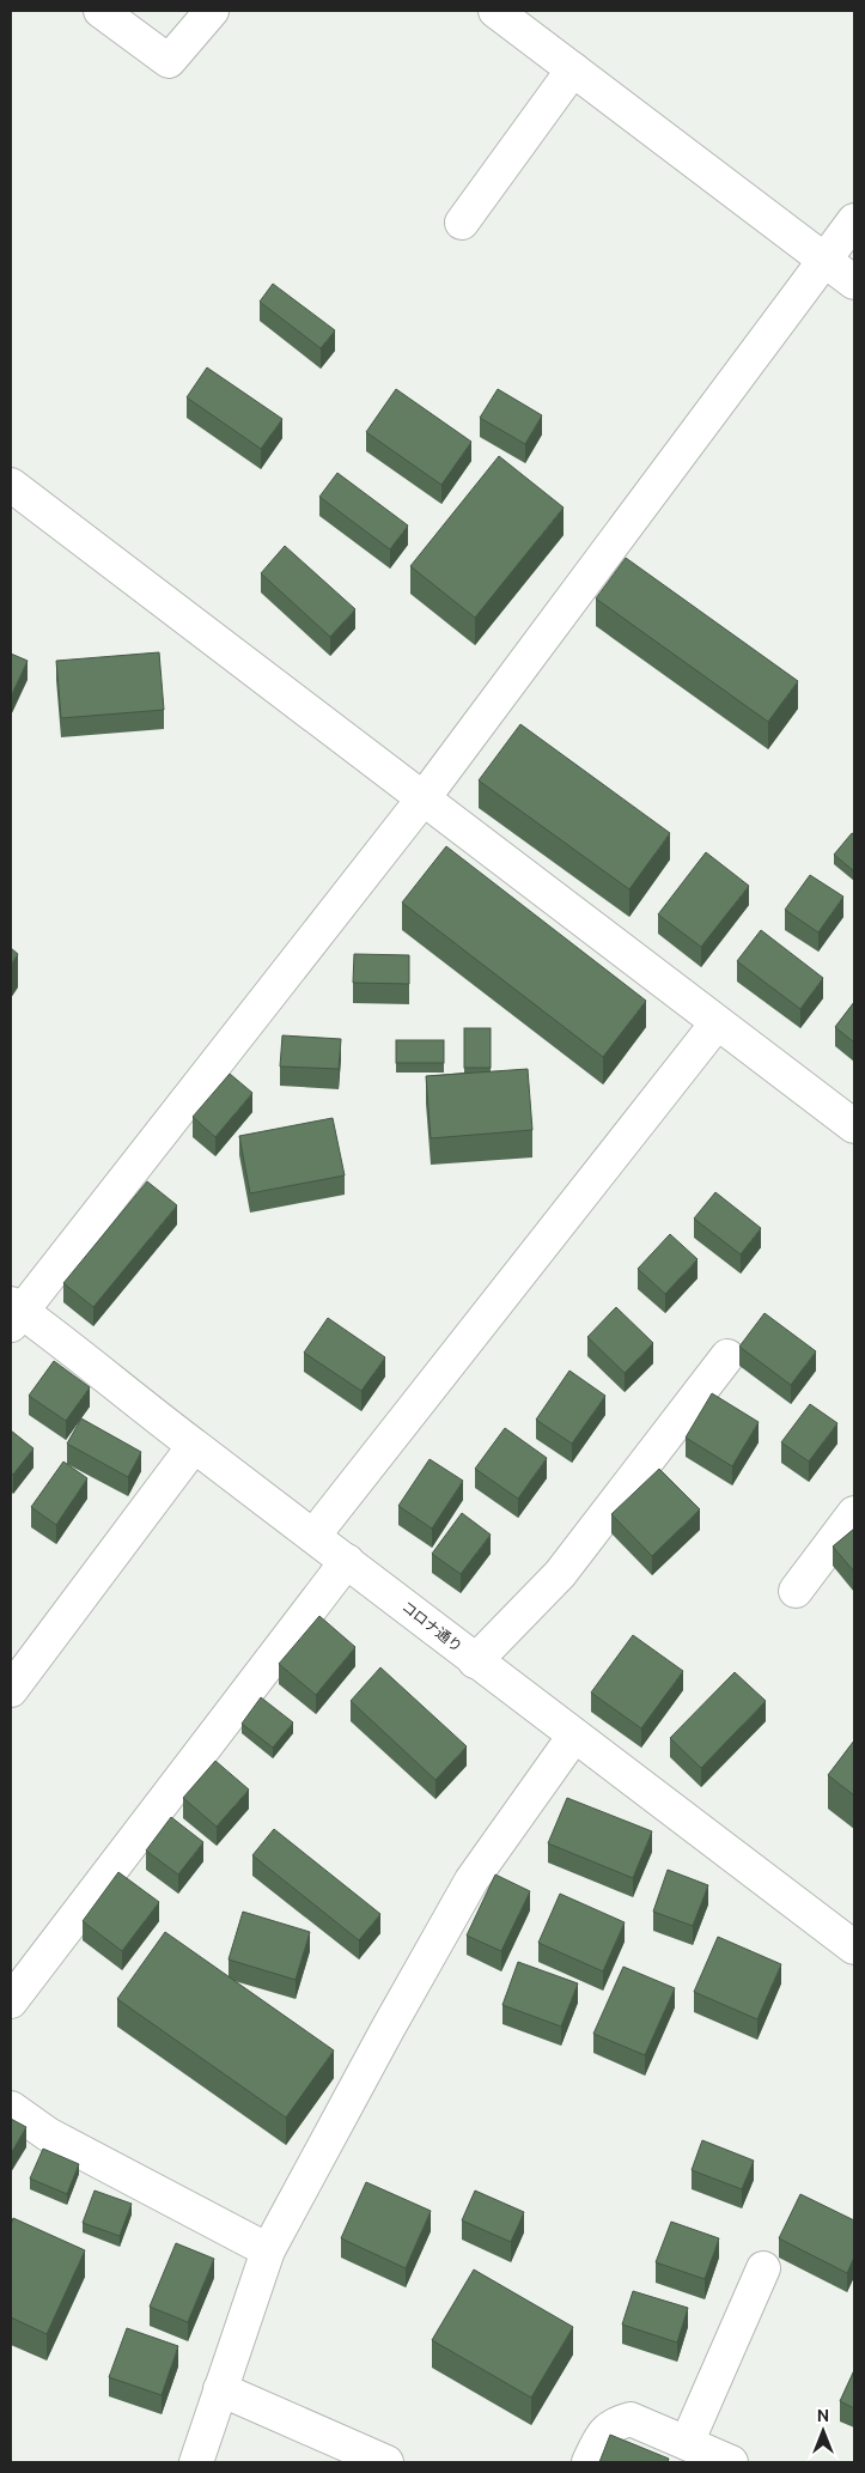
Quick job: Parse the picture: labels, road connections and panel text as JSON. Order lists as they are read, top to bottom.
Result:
{
  "streets": {
    "street": ["コロナ通り"]
  },
  "north": "top"
}
